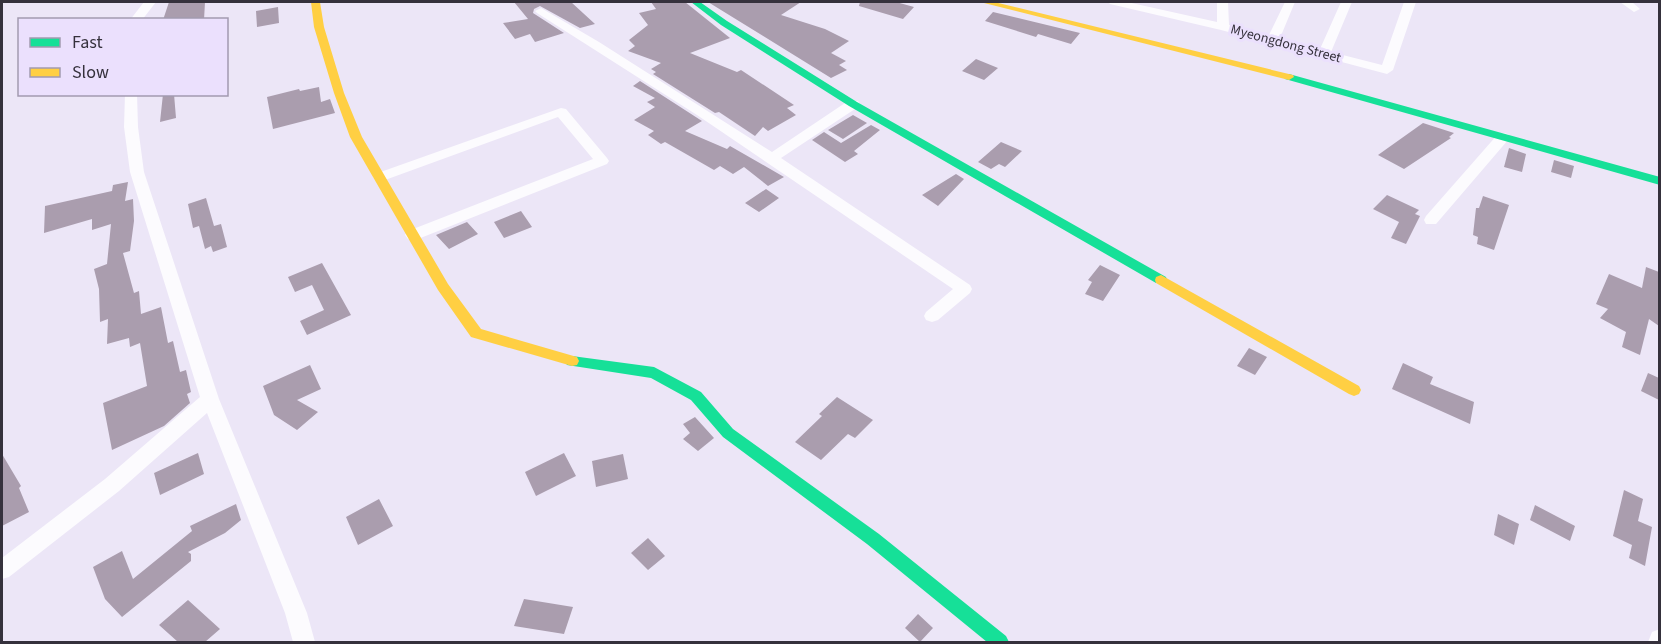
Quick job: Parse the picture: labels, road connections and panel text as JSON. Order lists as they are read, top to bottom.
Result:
{
  "streets": {
    "street": ["Myeongdong Street"]
  },
  "legend": ["Fast", "Slow"]
}
